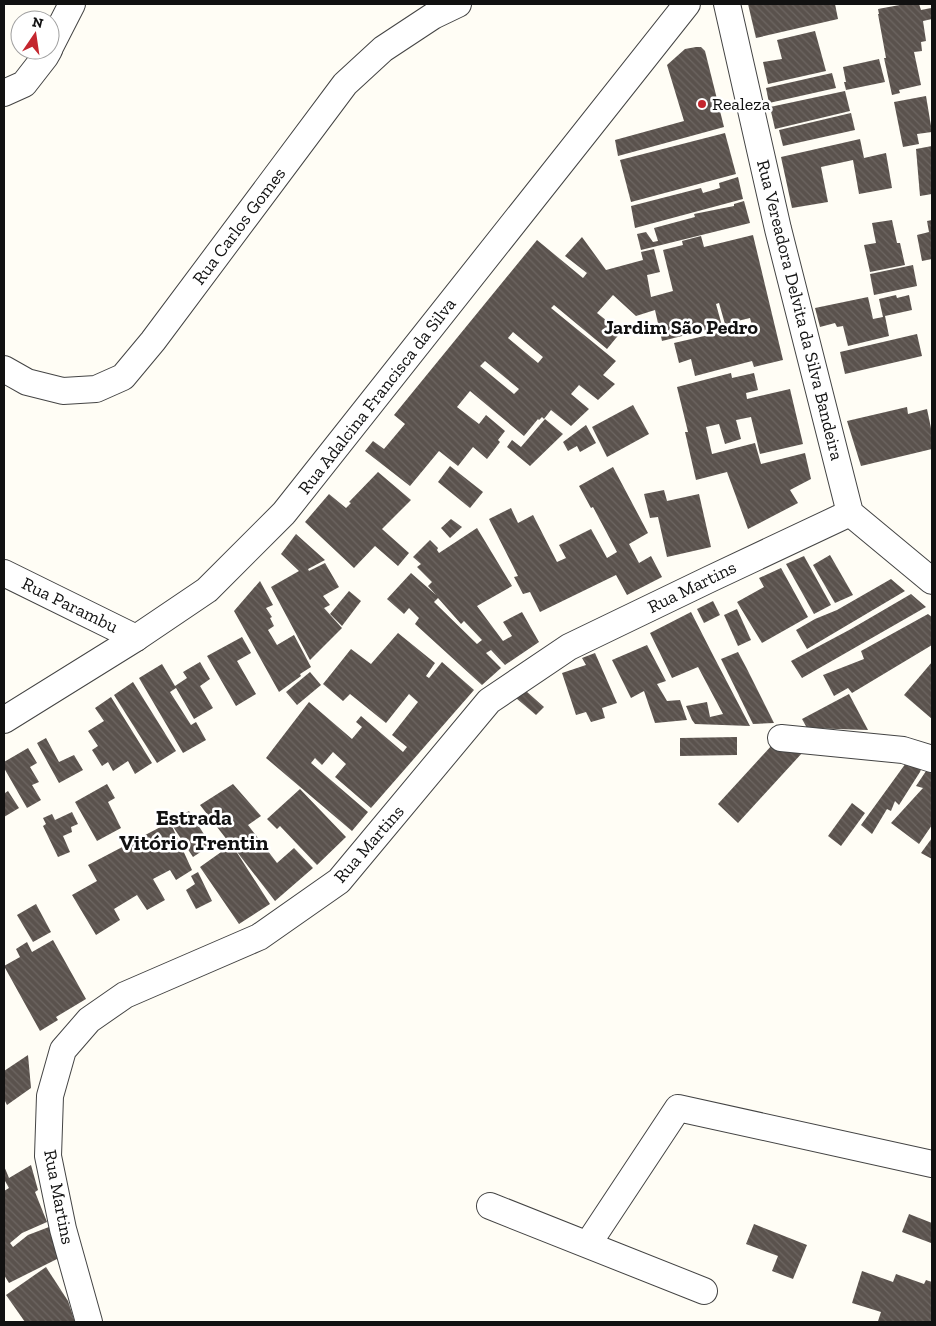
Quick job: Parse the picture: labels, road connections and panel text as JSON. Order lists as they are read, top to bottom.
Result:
{
  "streets": {
    "street": [
      "Rua Carlos Gomes",
      "Rua Vereadora Delvita da Silva Bandeira",
      "Rua Adalcina Francisca da Silva",
      "Rua Martins",
      "Rua Parambu"
    ]
  },
  "crossings": [
    ["Rua Vereadora Delvita da Silva Bandeira", "Rua Martins"],
    ["Rua Adalcina Francisca da Silva", "Rua Parambu"]
  ],
  "districts": ["Jardim São Pedro", "Estrada Vitório Trentin"],
  "places": ["Realeza"],
  "north": "top"
}
